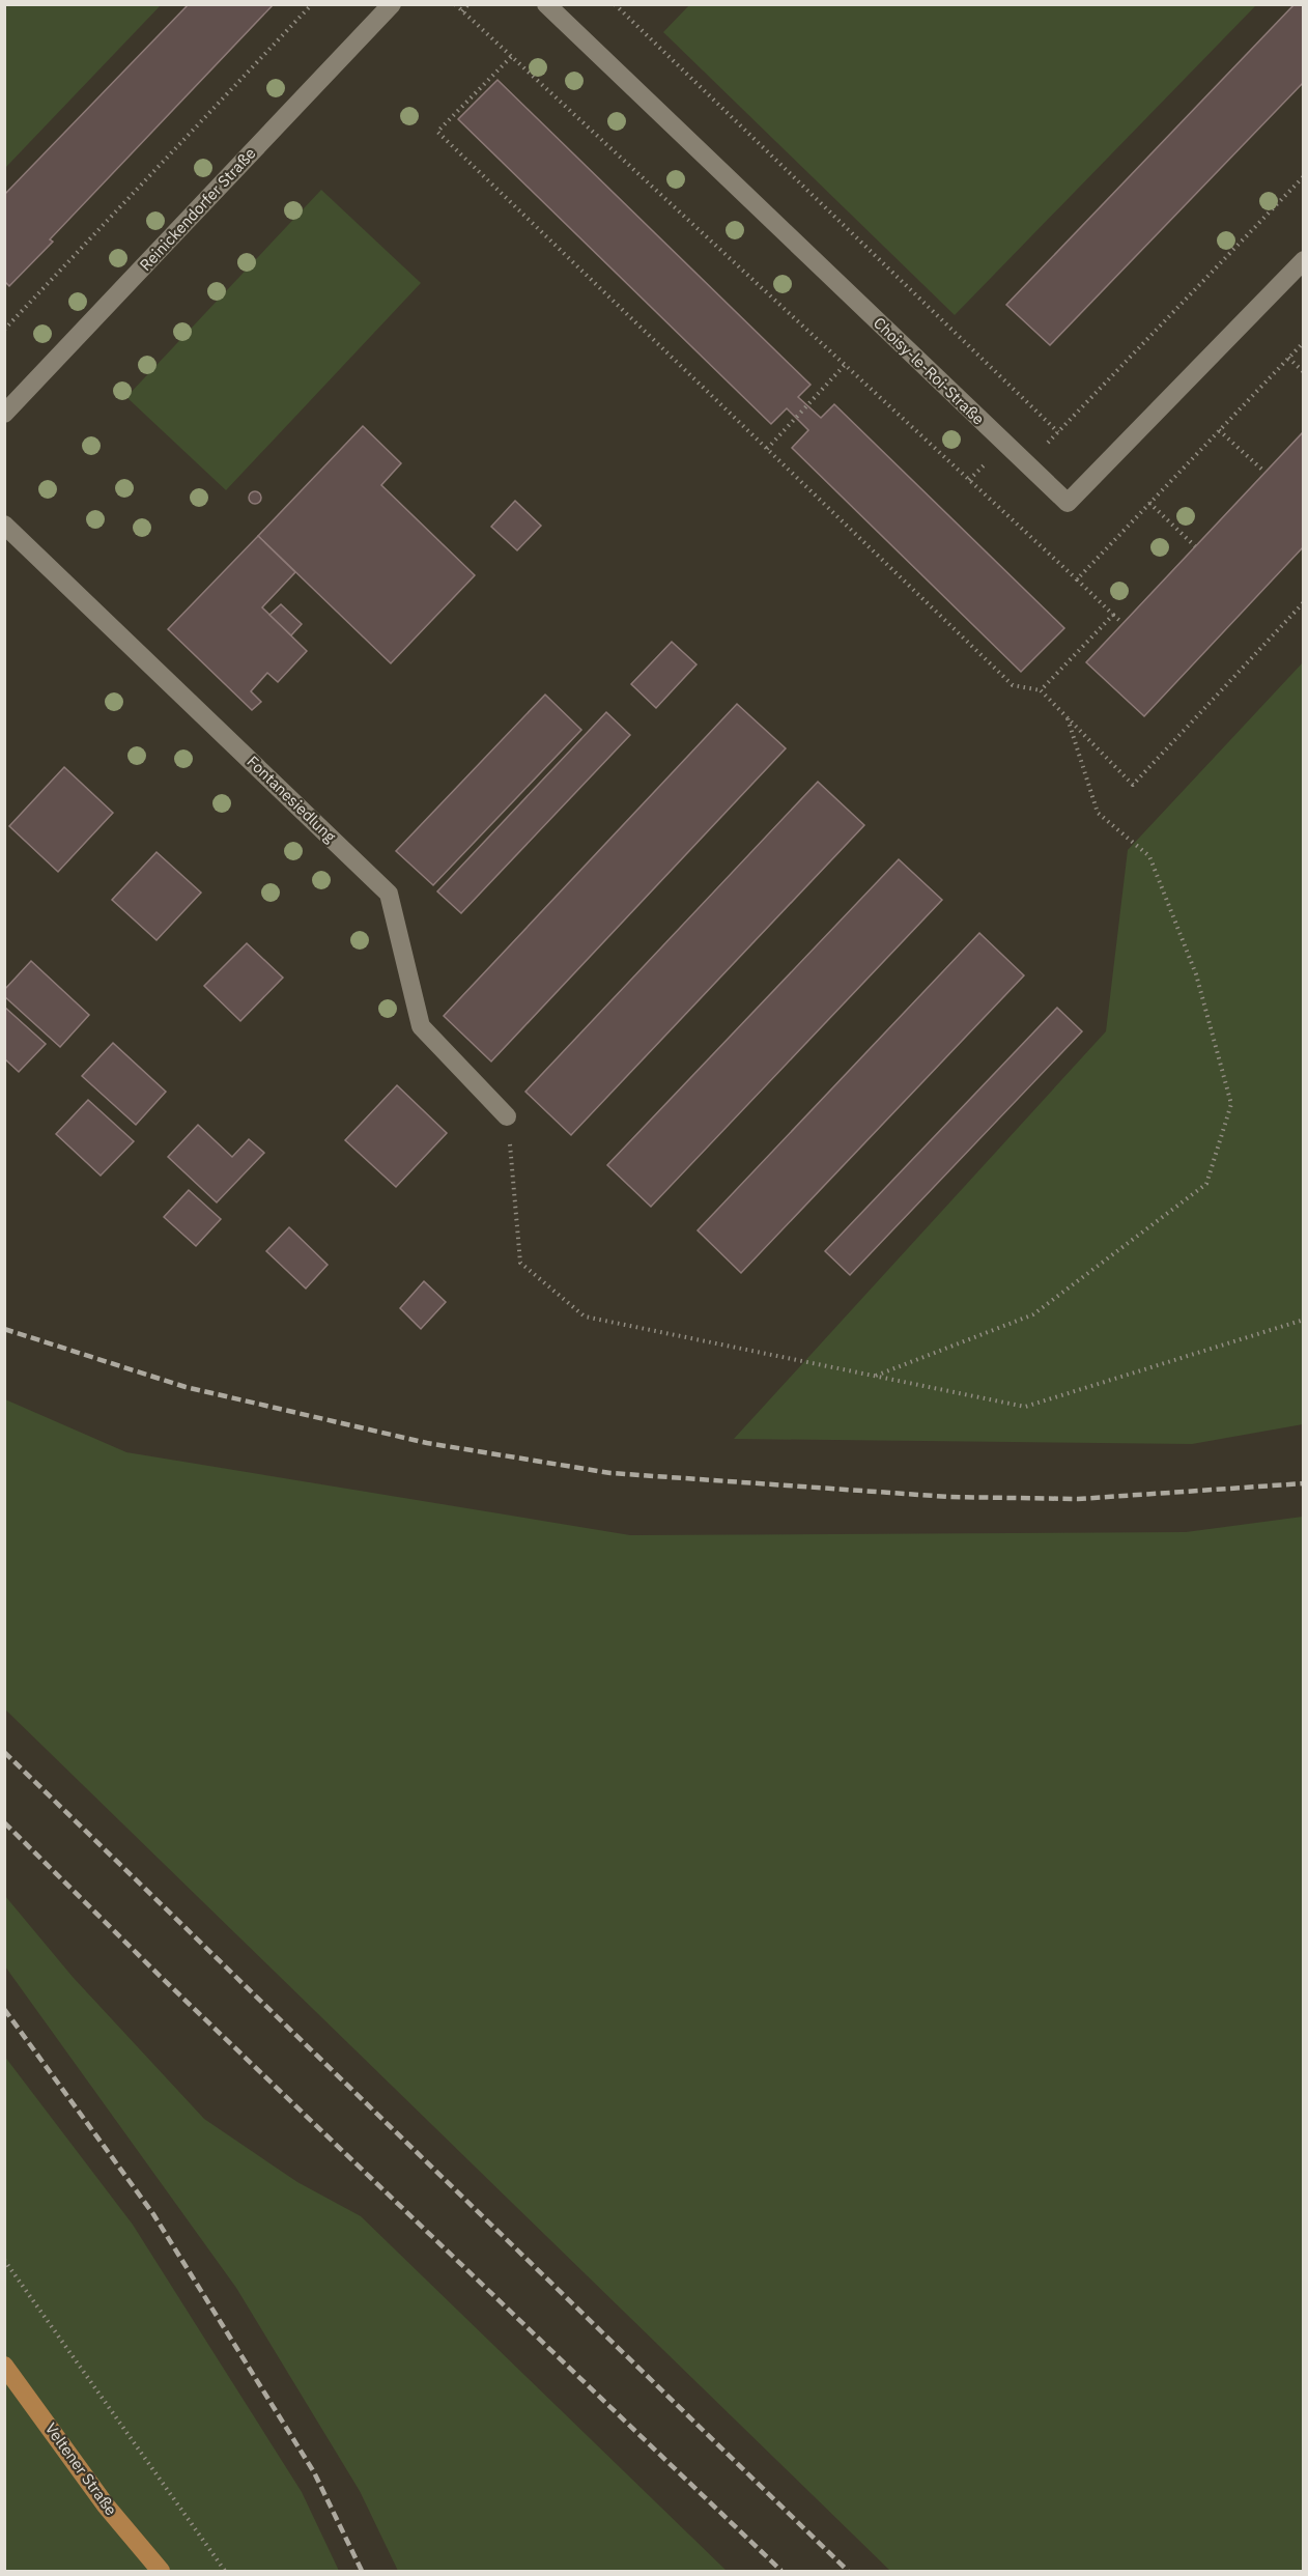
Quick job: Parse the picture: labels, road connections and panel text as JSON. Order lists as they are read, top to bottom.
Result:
{
  "streets": {
    "main road": ["Veltener Straße"],
    "street": ["Reinickendorfer Straße", "Choisy-le-Roi-Straße", "Fontanesiedlung"]
  }
}
